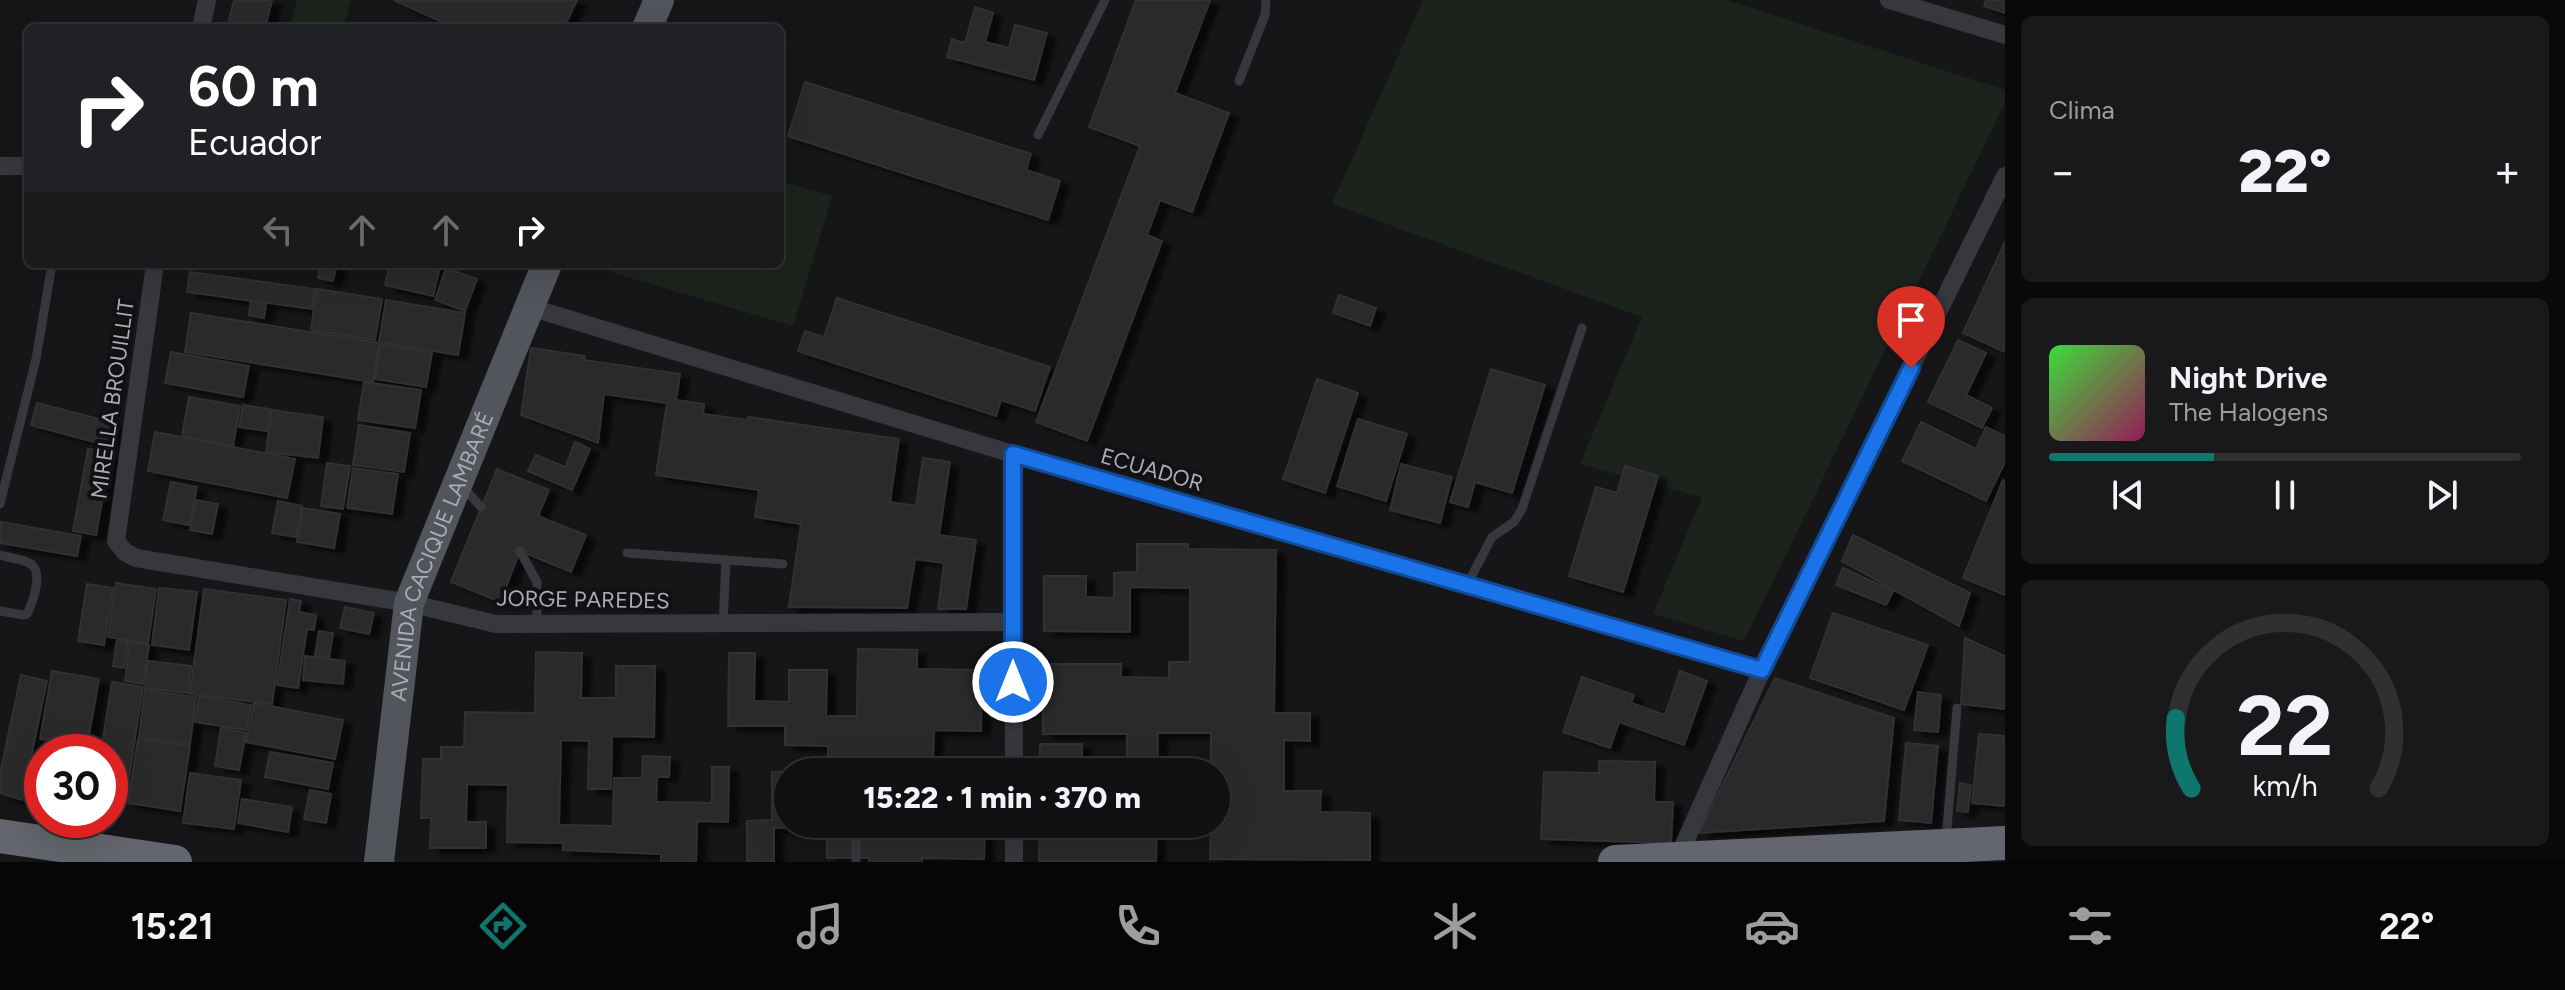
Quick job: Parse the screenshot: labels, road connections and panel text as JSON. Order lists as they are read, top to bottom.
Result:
{
  "streets": {
    "main road": ["AVENIDA CACIQUE LAMBARÉ"],
    "street": ["MIRELLA BROUILLIT", "ECUADOR", "JORGE PAREDES"]
  },
  "crossings": [
    ["MIRELLA BROUILLIT", "JORGE PAREDES"],
    ["ECUADOR", "AVENIDA CACIQUE LAMBARÉ"],
    ["AVENIDA CACIQUE LAMBARÉ", "JORGE PAREDES"]
  ],
  "page": {
    "tile": "Clima",
    "turn": ["60 m", "Ecuador"],
    "heat": ["−", "22°", "+"],
    "song": ["Night Drive", "The Halogens"],
    "limit": "30",
    "trip": "15:22 · 1 min · 370 m",
    "tabs": ["15:21", "22°"],
    "gauge": ["22", "km/h"]
  }
}
